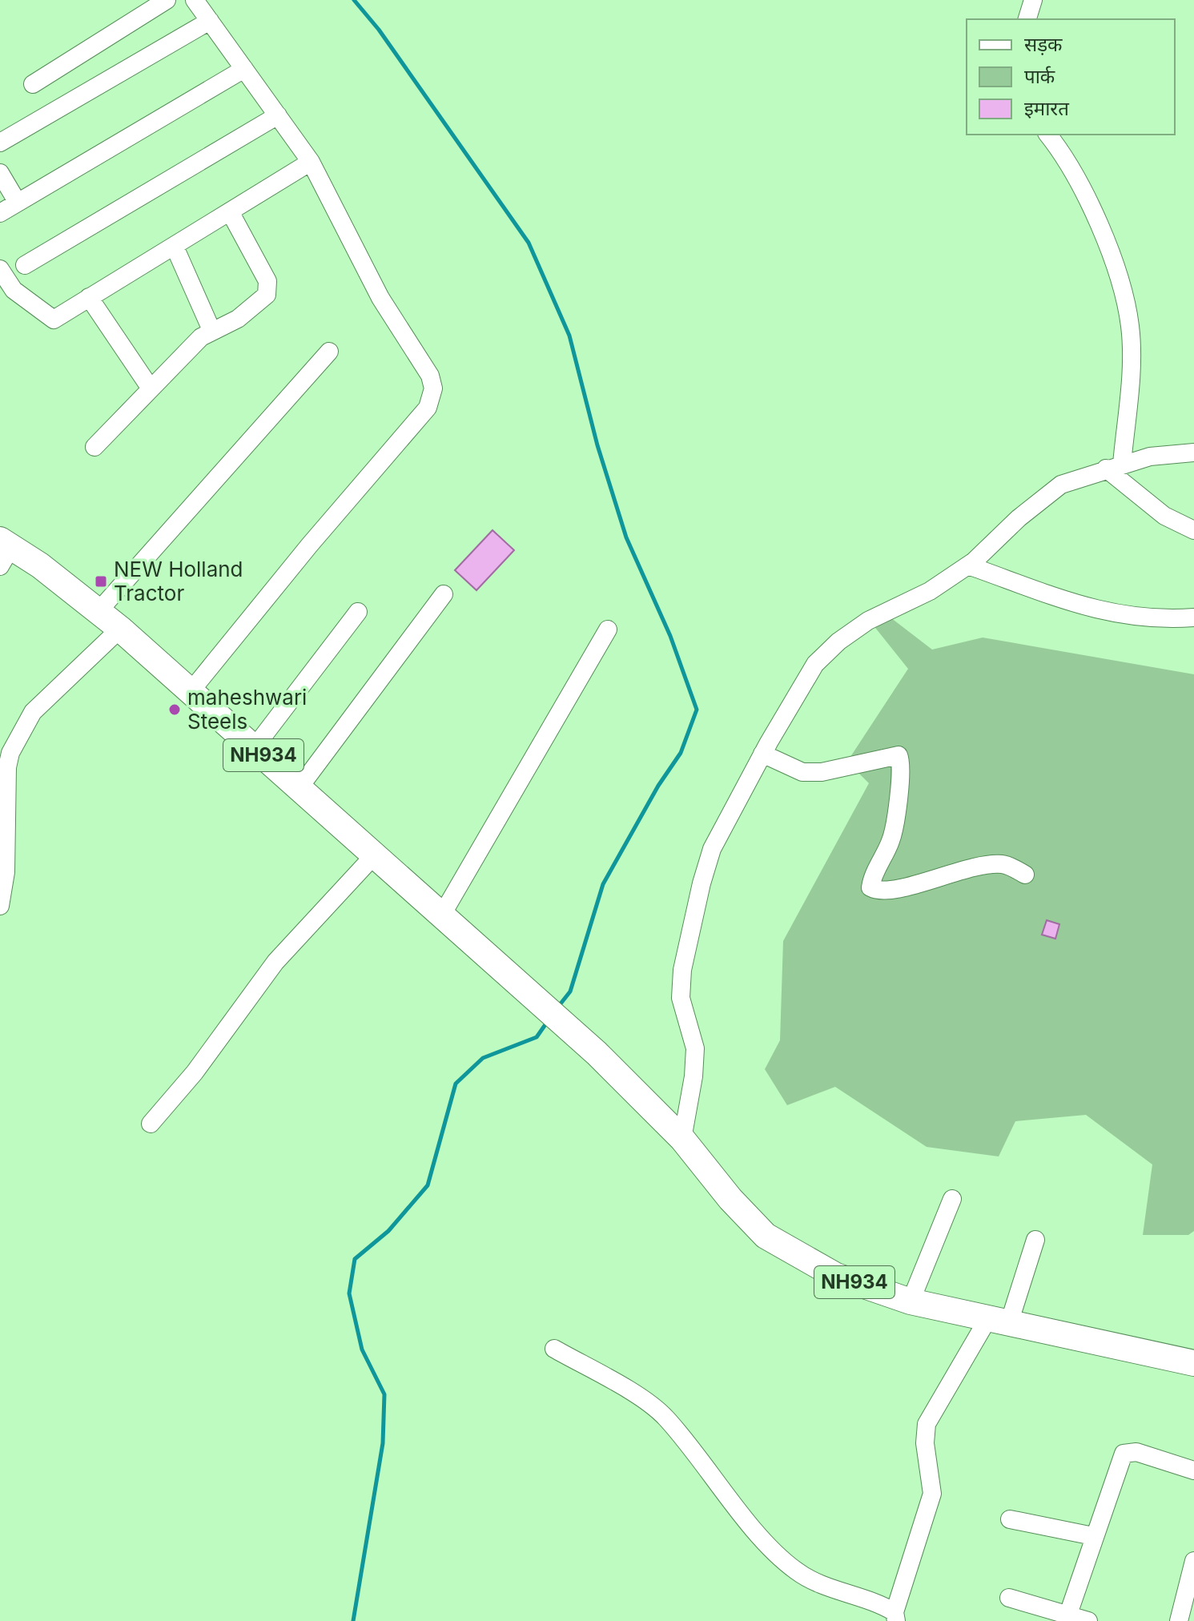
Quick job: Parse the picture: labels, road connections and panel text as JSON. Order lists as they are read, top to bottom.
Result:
{
  "streets": {
    "highway": ["NH934"]
  },
  "places": {
    "transit": ["NEW Holland Tractor"],
    "other": ["maheshwari Steels"]
  },
  "legend": ["सड़क", "पार्क", "इमारत"]
}
